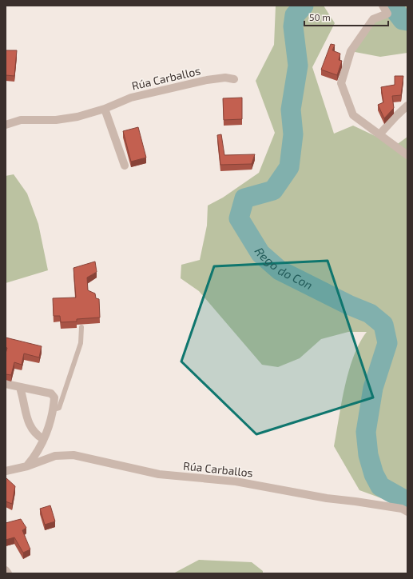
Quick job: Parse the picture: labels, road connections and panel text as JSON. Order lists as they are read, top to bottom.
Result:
{
  "streets": {
    "street": ["Rúa Carballos"]
  },
  "water": ["Rego do Con"],
  "scale_bar": "50 m"
}
